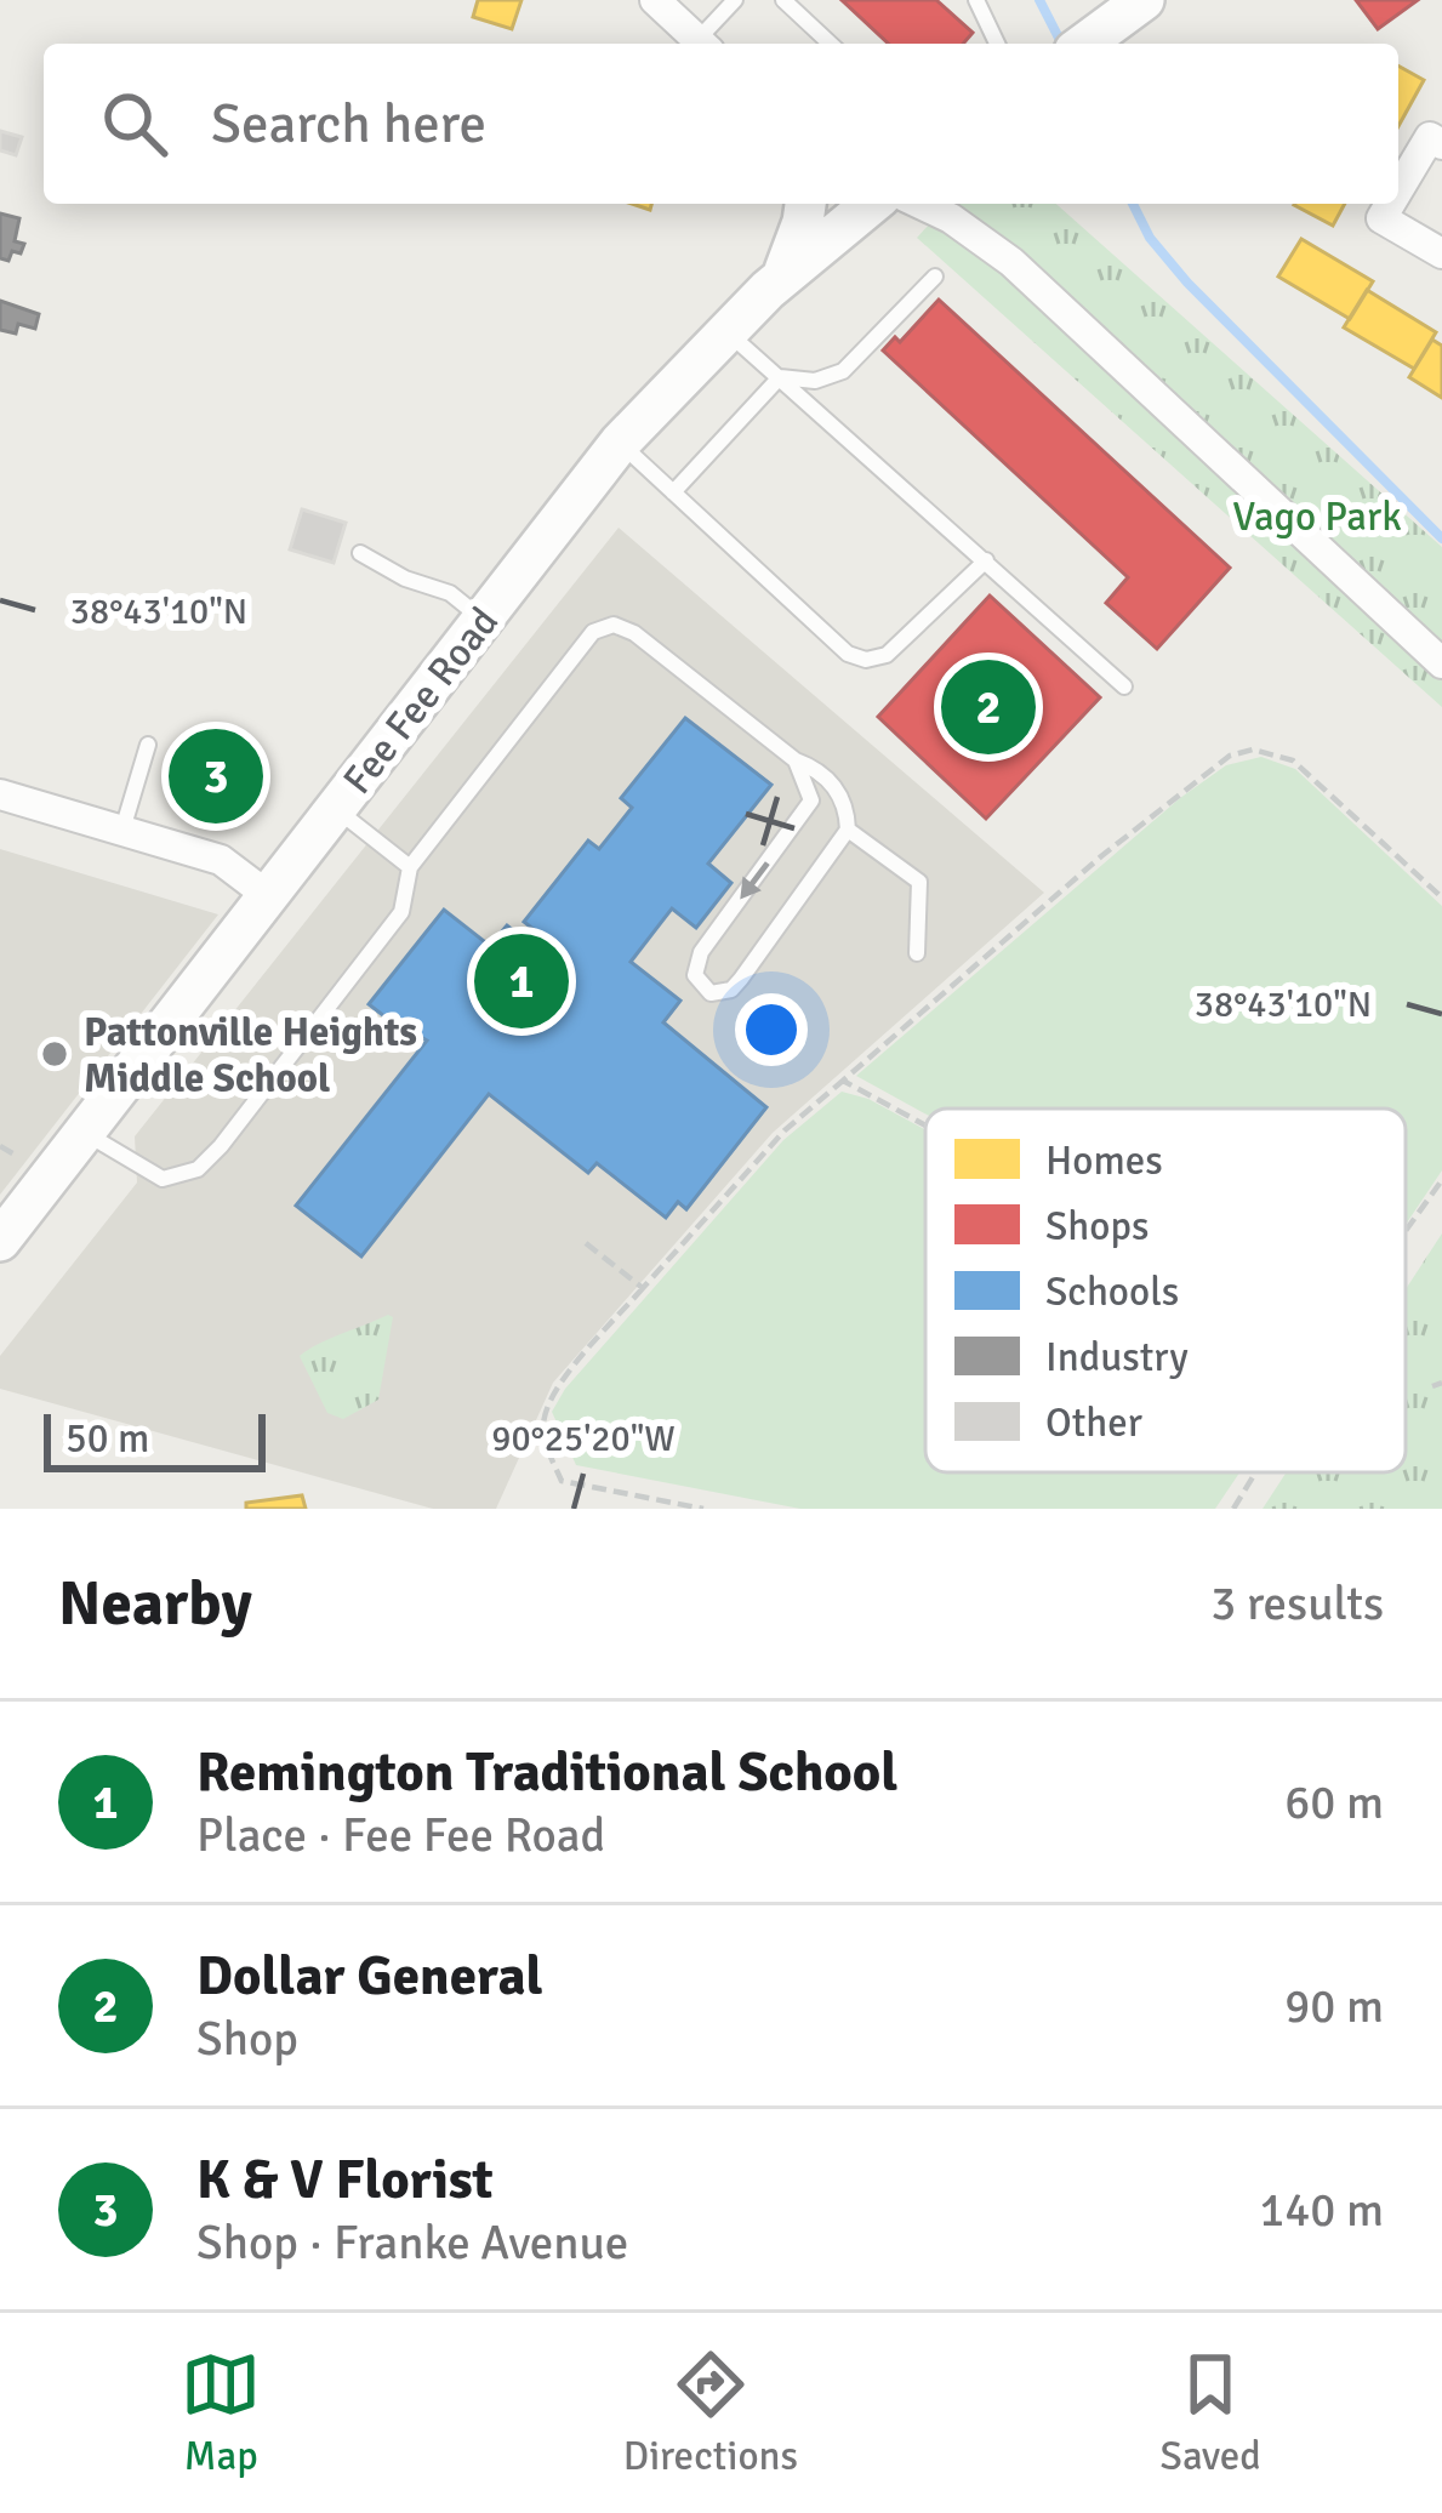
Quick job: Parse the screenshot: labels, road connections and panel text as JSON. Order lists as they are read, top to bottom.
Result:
{
  "streets": {
    "street": ["Fee Fee Road"]
  },
  "parks": ["Vago Park"],
  "places": ["Pattonville Heights Middle School"],
  "legend": [
    "Homes",
    "Shops",
    "Schools",
    "Industry",
    "Other"
  ],
  "scale_bar": "50 m",
  "page": {
    "search": "Search here",
    "pins": ["2", "3", "1"],
    "scale": "50 m",
    "heading": ["Nearby", "3 results"],
    "list": [
      {
        "mark": "1",
        "name": "Remington Traditional School",
        "note": "Place · Fee Fee Road",
        "value": "60 m"
      },
      {
        "mark": "2",
        "name": "Dollar General",
        "note": "Shop",
        "value": "90 m"
      },
      {
        "mark": "3",
        "name": "K & V Florist",
        "note": "Shop · Franke Avenue",
        "value": "140 m"
      }
    ],
    "nav": ["Map", "Directions", "Saved"]
  },
  "coordinates": ["38°43'10\"N", "90°25'20\"W"]
}
